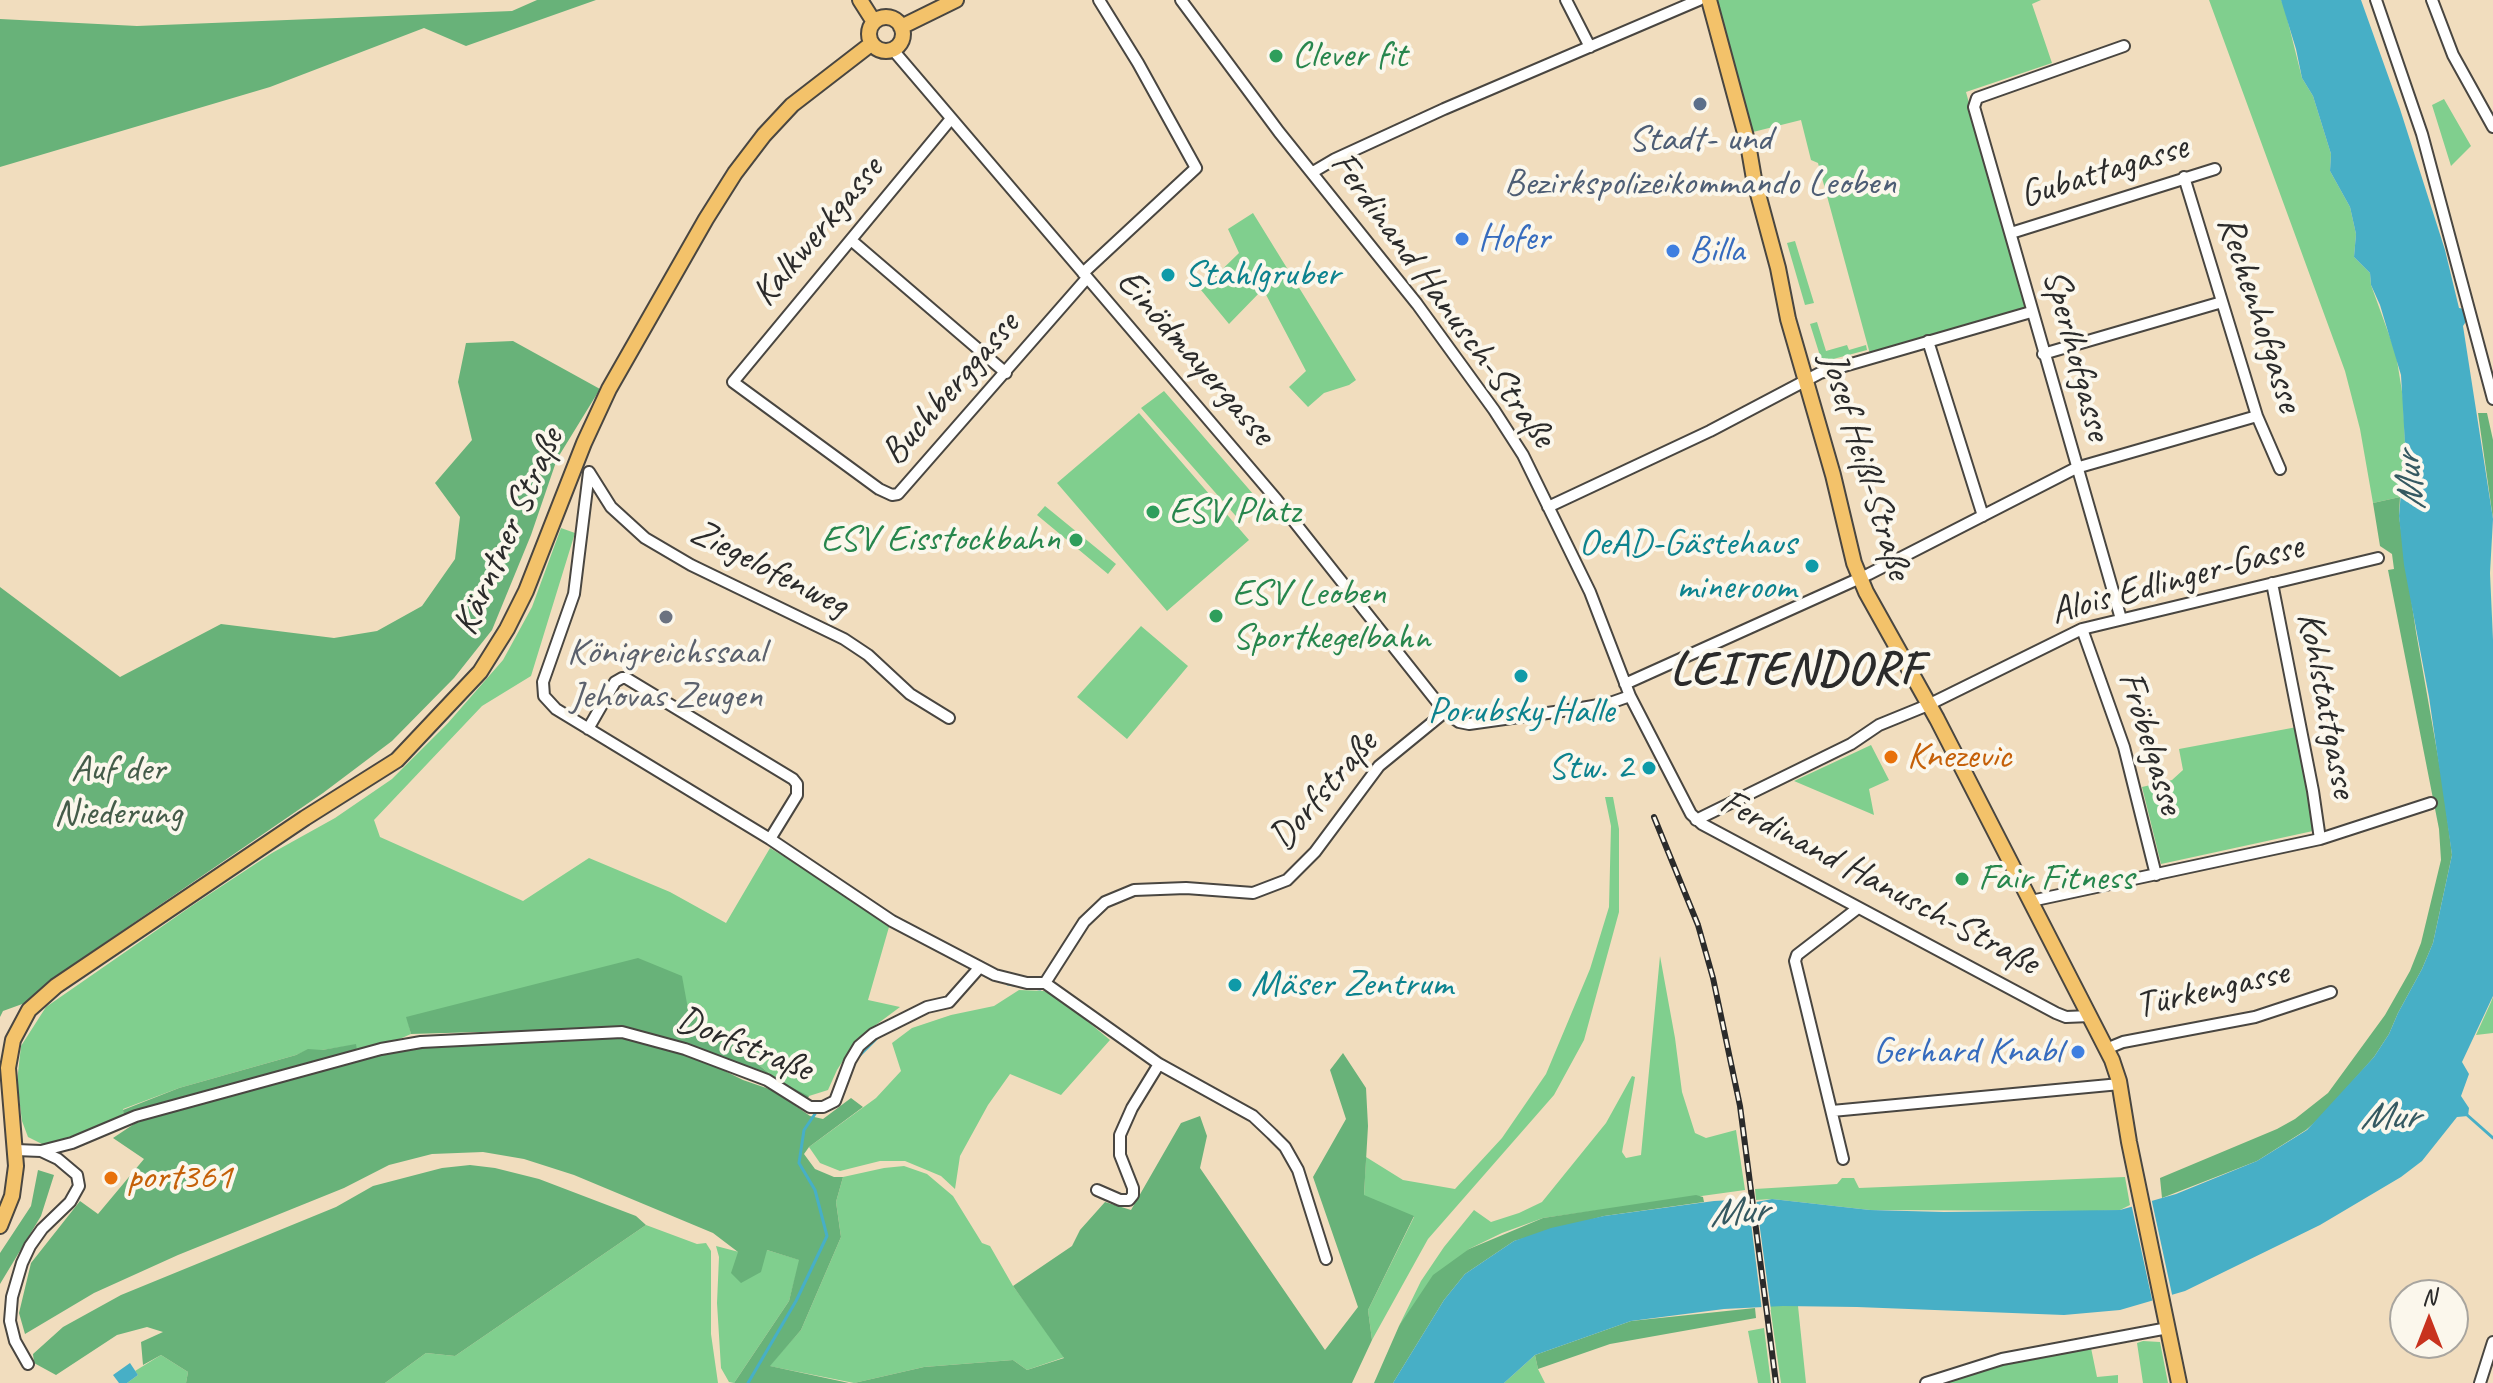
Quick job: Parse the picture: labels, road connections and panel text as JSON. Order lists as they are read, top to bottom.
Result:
{
  "streets": {
    "main road": ["Josef Heißl-Straße", "Kärntner Straße"],
    "street": [
      "Gubattagasse",
      "Kalkwerkgasse",
      "Ferdinand Hanusch-Straße",
      "Rechenhofgasse",
      "Sperlhofgasse",
      "Einödmayergasse",
      "Buchberggasse",
      "Ziegelofenweg",
      "Alois Edlinger-Gasse",
      "Kohlstattgasse",
      "Fröbelgasse",
      "Dorfstraße",
      "Türkengasse"
    ]
  },
  "crossings": [
    ["Gubattagasse", "Rechenhofgasse"],
    ["Gubattagasse", "Sperlhofgasse"],
    ["Kalkwerkgasse", "Einödmayergasse"],
    ["Kalkwerkgasse", "Buchberggasse"],
    ["Ferdinand Hanusch-Straße", "Josef Heißl-Straße"],
    ["Ferdinand Hanusch-Straße", "Alois Edlinger-Gasse"],
    ["Sperlhofgasse", "Alois Edlinger-Gasse"],
    ["Einödmayergasse", "Buchberggasse"],
    ["Einödmayergasse", "Kärntner Straße"],
    ["Einödmayergasse", "Dorfstraße"],
    ["Josef Heißl-Straße", "Alois Edlinger-Gasse"],
    ["Josef Heißl-Straße", "Türkengasse"],
    ["Kärntner Straße", "Ziegelofenweg"],
    ["Alois Edlinger-Gasse", "Kohlstattgasse"],
    ["Alois Edlinger-Gasse", "Fröbelgasse"]
  ],
  "districts": ["LEITENDORF"],
  "water": ["Mur"],
  "parks": ["Auf der Niederung"],
  "places": [
    "Clever fit",
    "Stadt- und Bezirkspolizeikommando Leoben",
    "Hofer",
    "Billa",
    "Stahlgruber",
    "ESV Platz",
    "ESV Eisstockbahn",
    "OeAD-Gästehaus mineroom",
    "ESV Leoben Sportkegelbahn",
    "Königreichssaal Jehovas Zeugen",
    "Porubsky Halle",
    "Knezevic",
    "Stw. 2",
    "Fair Fitness",
    "Mäser Zentrum",
    "Gerhard Knabl",
    "port361"
  ],
  "north": "top"
}
